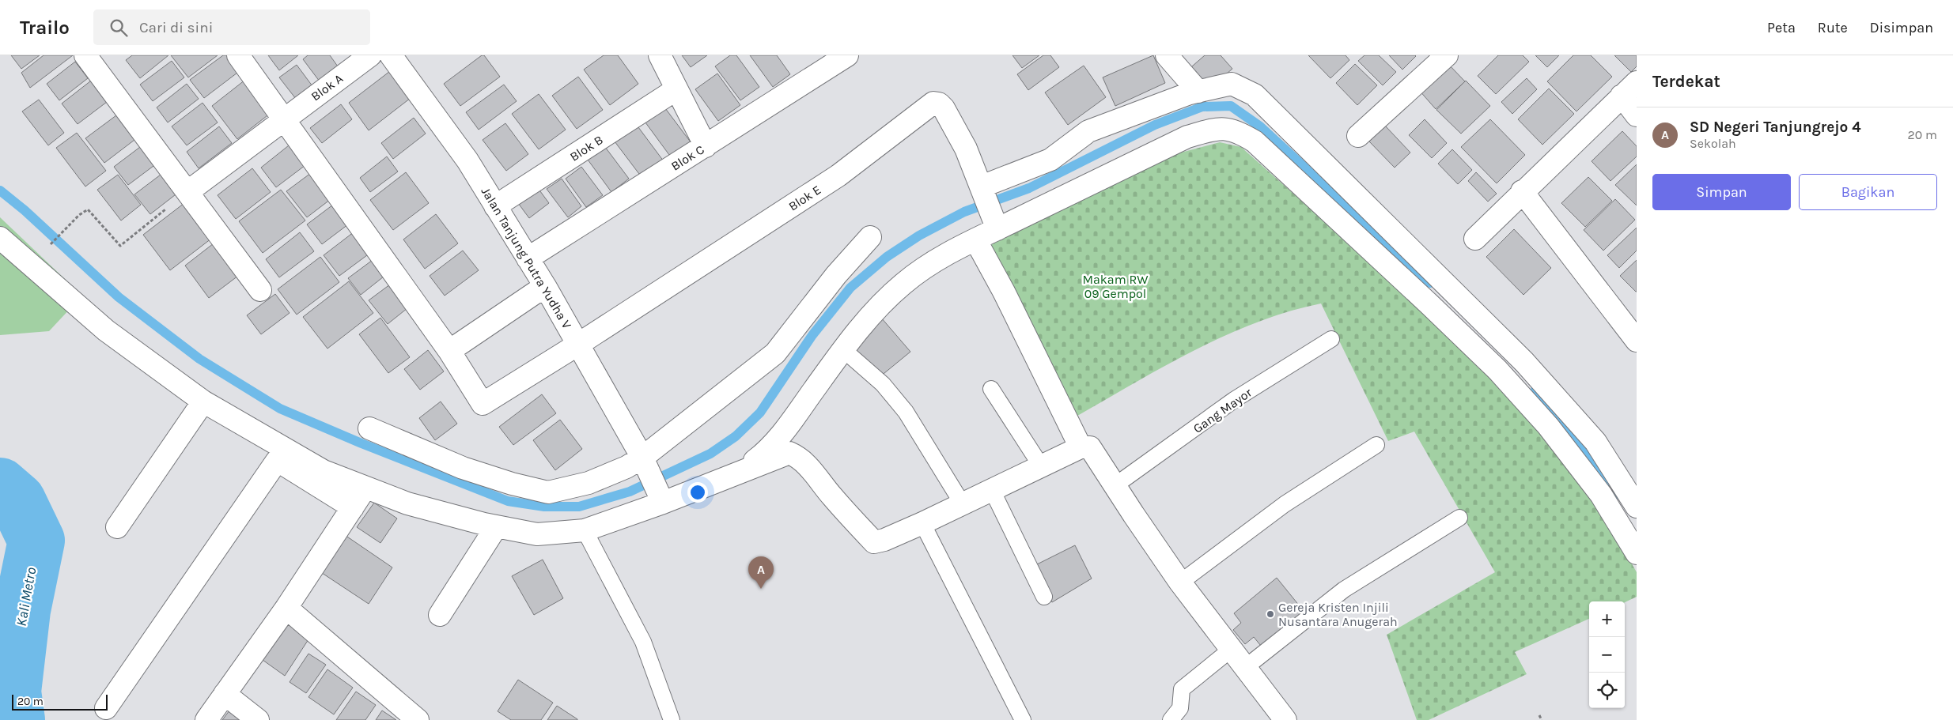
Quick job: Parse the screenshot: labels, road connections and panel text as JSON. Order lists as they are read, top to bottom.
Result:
{
  "streets": {
    "street": [
      "Blok A",
      "Blok B",
      "Blok C",
      "Blok E",
      "Jalan Tanjung Putra Yudha V"
    ],
    "lane": ["Gang Mayor"]
  },
  "crossings": [
    ["Blok B", "Jalan Tanjung Putra Yudha V"],
    ["Blok C", "Jalan Tanjung Putra Yudha V"],
    ["Blok E", "Jalan Tanjung Putra Yudha V"]
  ],
  "water": ["Kali Metro"],
  "parks": ["Makam RW 09 Gempol"],
  "places": ["Gereja Kristen Injili Nusantara Anugerah"],
  "scale_bar": "20 m",
  "page": {
    "header": "Trailo",
    "search": "Cari di sini",
    "nav": ["Peta", "Rute", "Disimpan"],
    "heading": "Terdekat",
    "list": [
      {
        "mark": "A",
        "name": "SD Negeri Tanjungrejo 4",
        "note": "Sekolah",
        "value": "20 m"
      }
    ],
    "buttons": ["Simpan", "Bagikan"],
    "pins": "A",
    "map_buttons": ["+", "−"],
    "scale": "20 m"
  }
}
